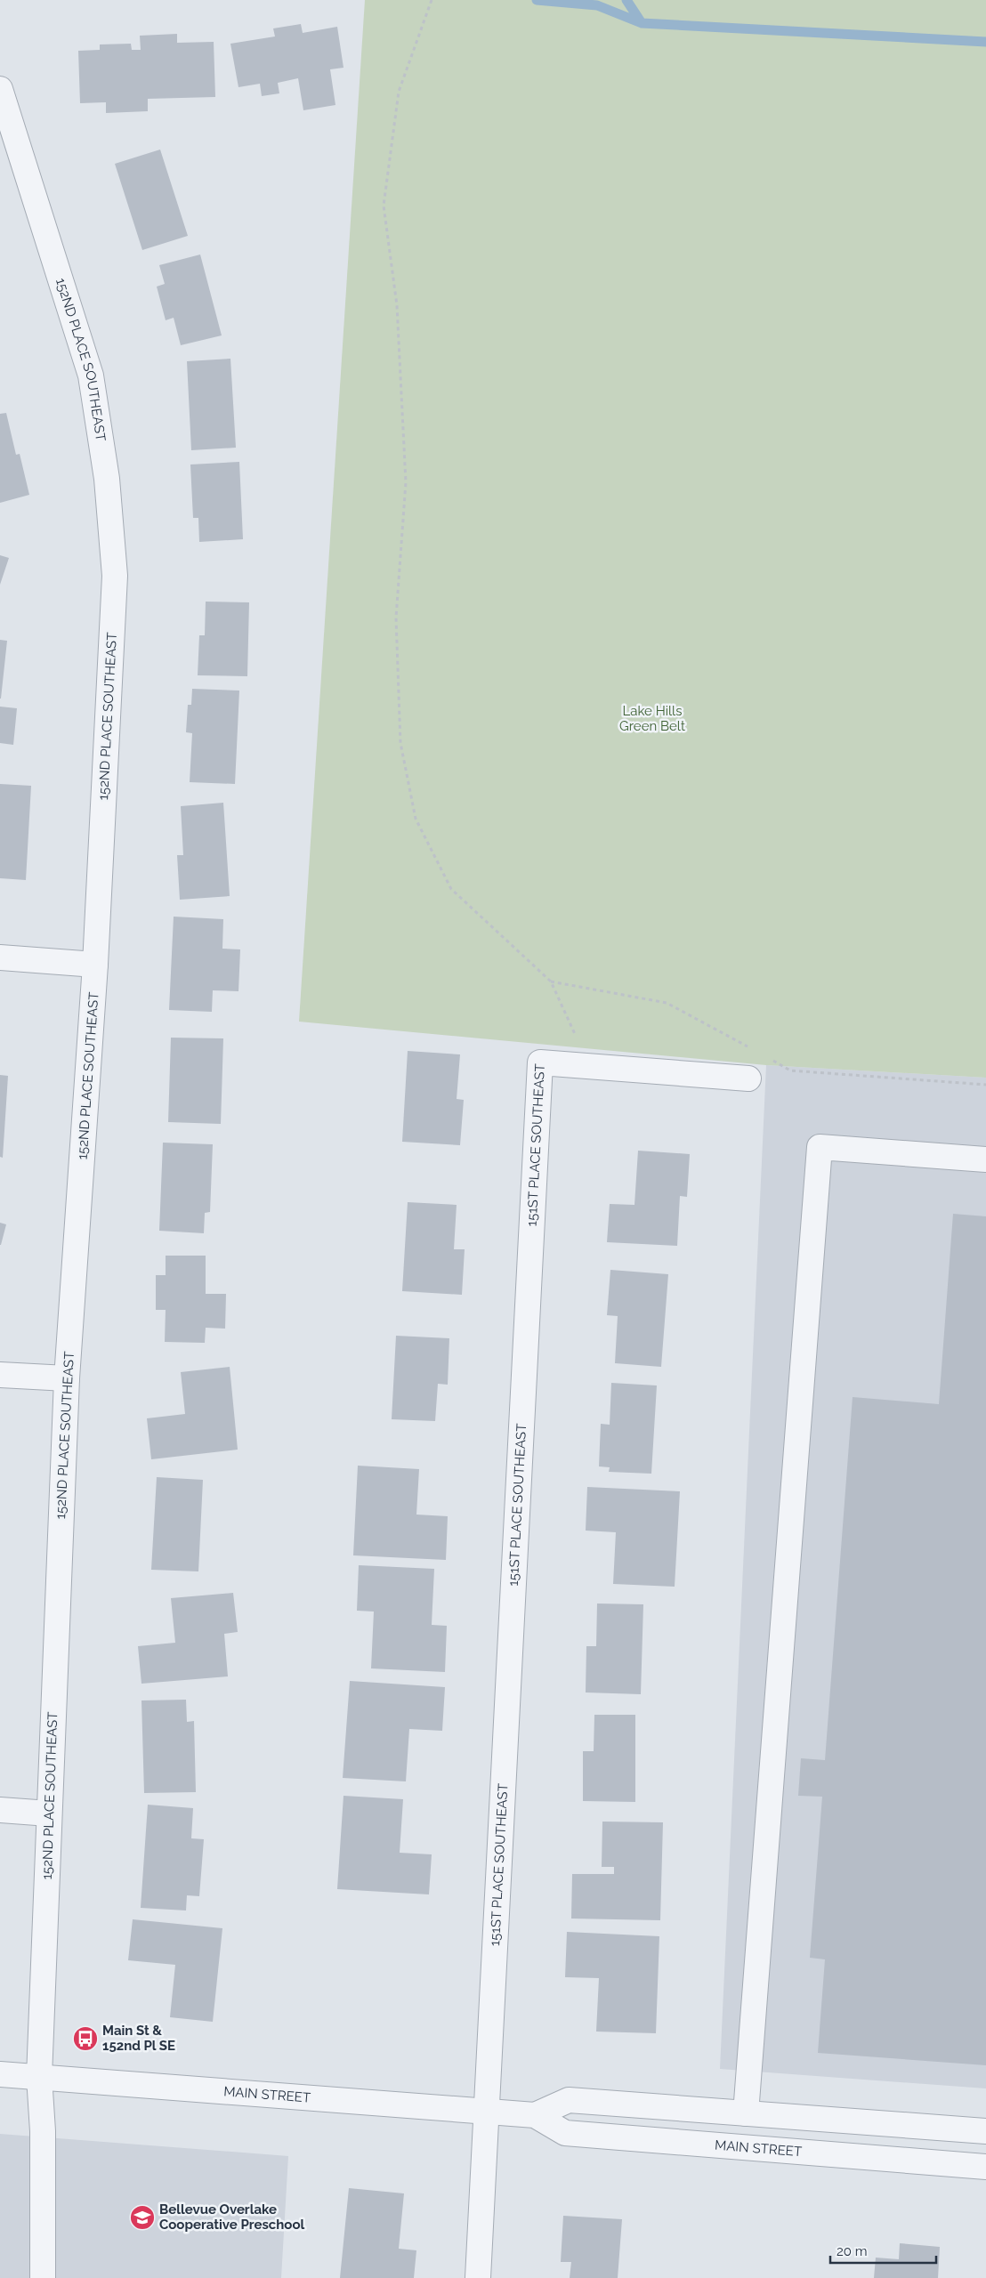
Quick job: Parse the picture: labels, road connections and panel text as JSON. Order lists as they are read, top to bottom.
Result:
{
  "streets": {
    "street": ["152ND PLACE SOUTHEAST", "151ST PLACE SOUTHEAST", "MAIN STREET"]
  },
  "crossings": [
    ["152ND PLACE SOUTHEAST", "MAIN STREET"],
    ["151ST PLACE SOUTHEAST", "MAIN STREET"]
  ],
  "parks": ["Lake Hills Green Belt"],
  "places": {
    "bus stop": ["Main St & 152nd Pl SE"],
    "school or university": ["Bellevue Overlake Cooperative Preschool"]
  },
  "scale_bar": "20 m"
}
